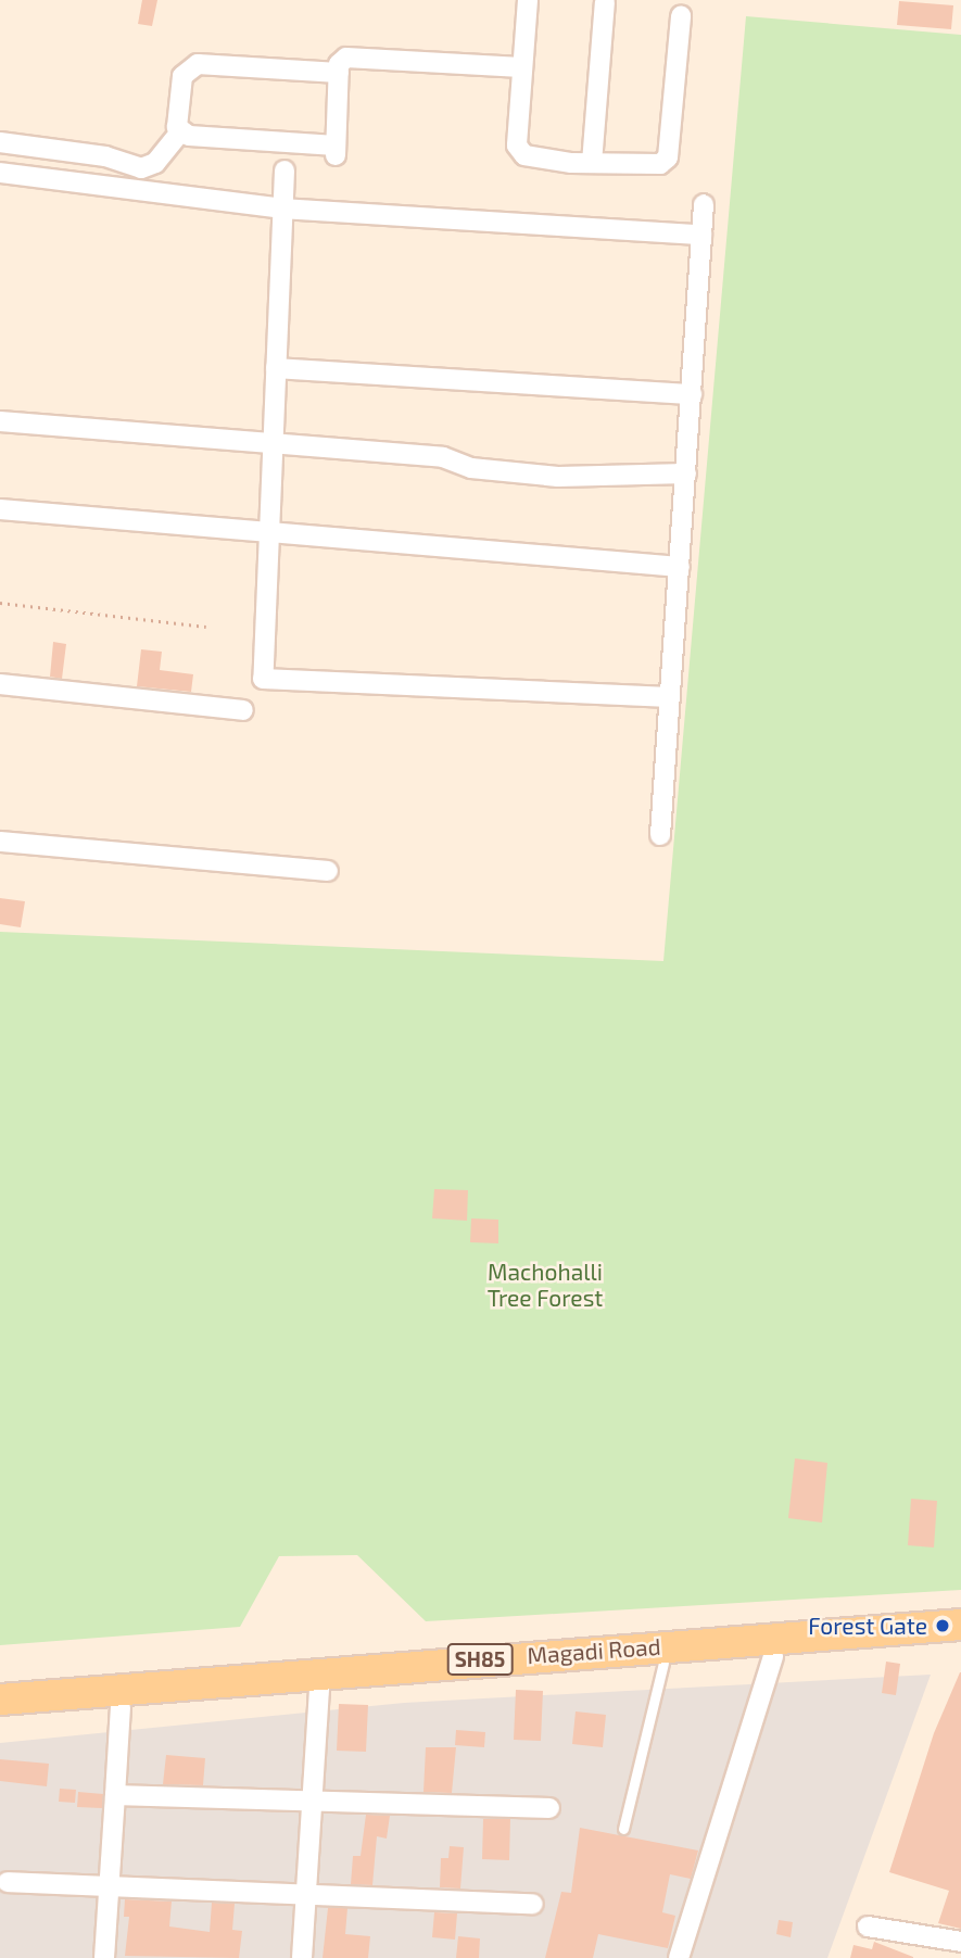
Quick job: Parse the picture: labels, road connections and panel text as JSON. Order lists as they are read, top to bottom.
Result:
{
  "streets": {
    "main road": ["Magadi Road", "SH85"]
  },
  "parks": ["Machohalli Tree Forest"],
  "places": ["Forest Gate"]
}
